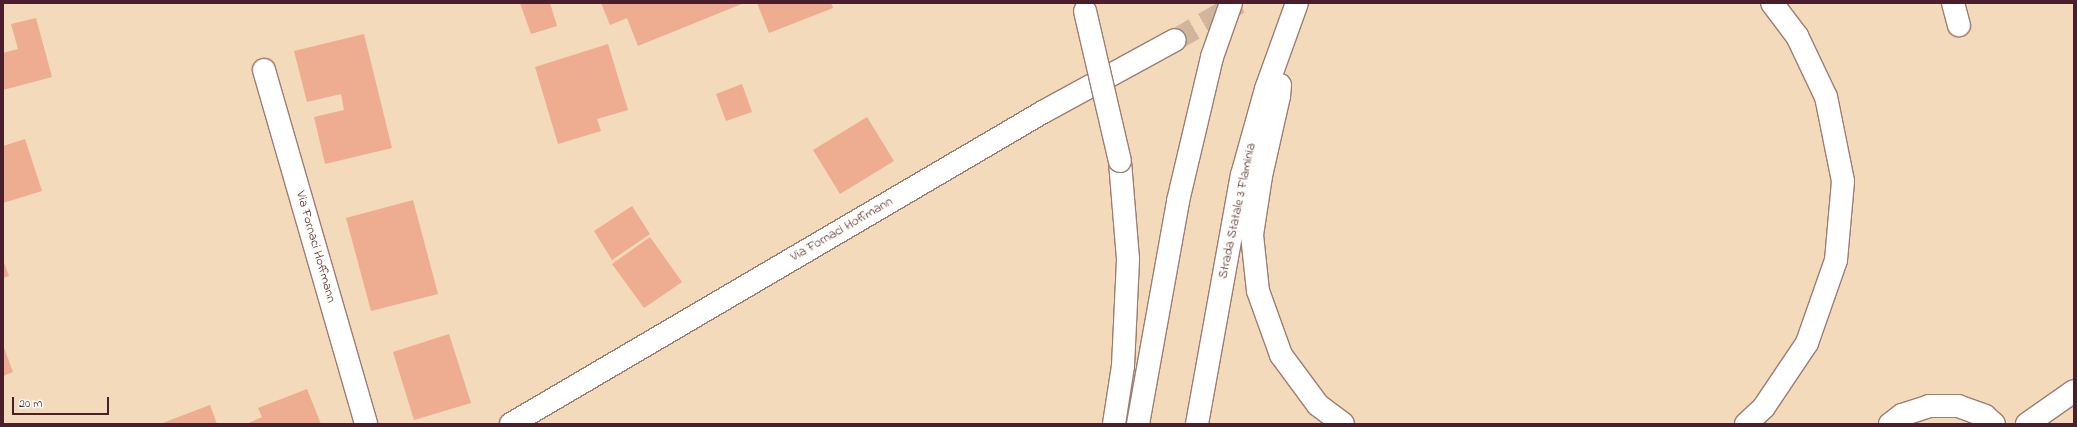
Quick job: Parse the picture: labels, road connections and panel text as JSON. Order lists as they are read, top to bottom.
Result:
{
  "streets": {
    "main road": ["Strada Statale 3 Flaminia", "Via Fornaci Hoffmann"]
  },
  "scale_bar": "20 m"
}
